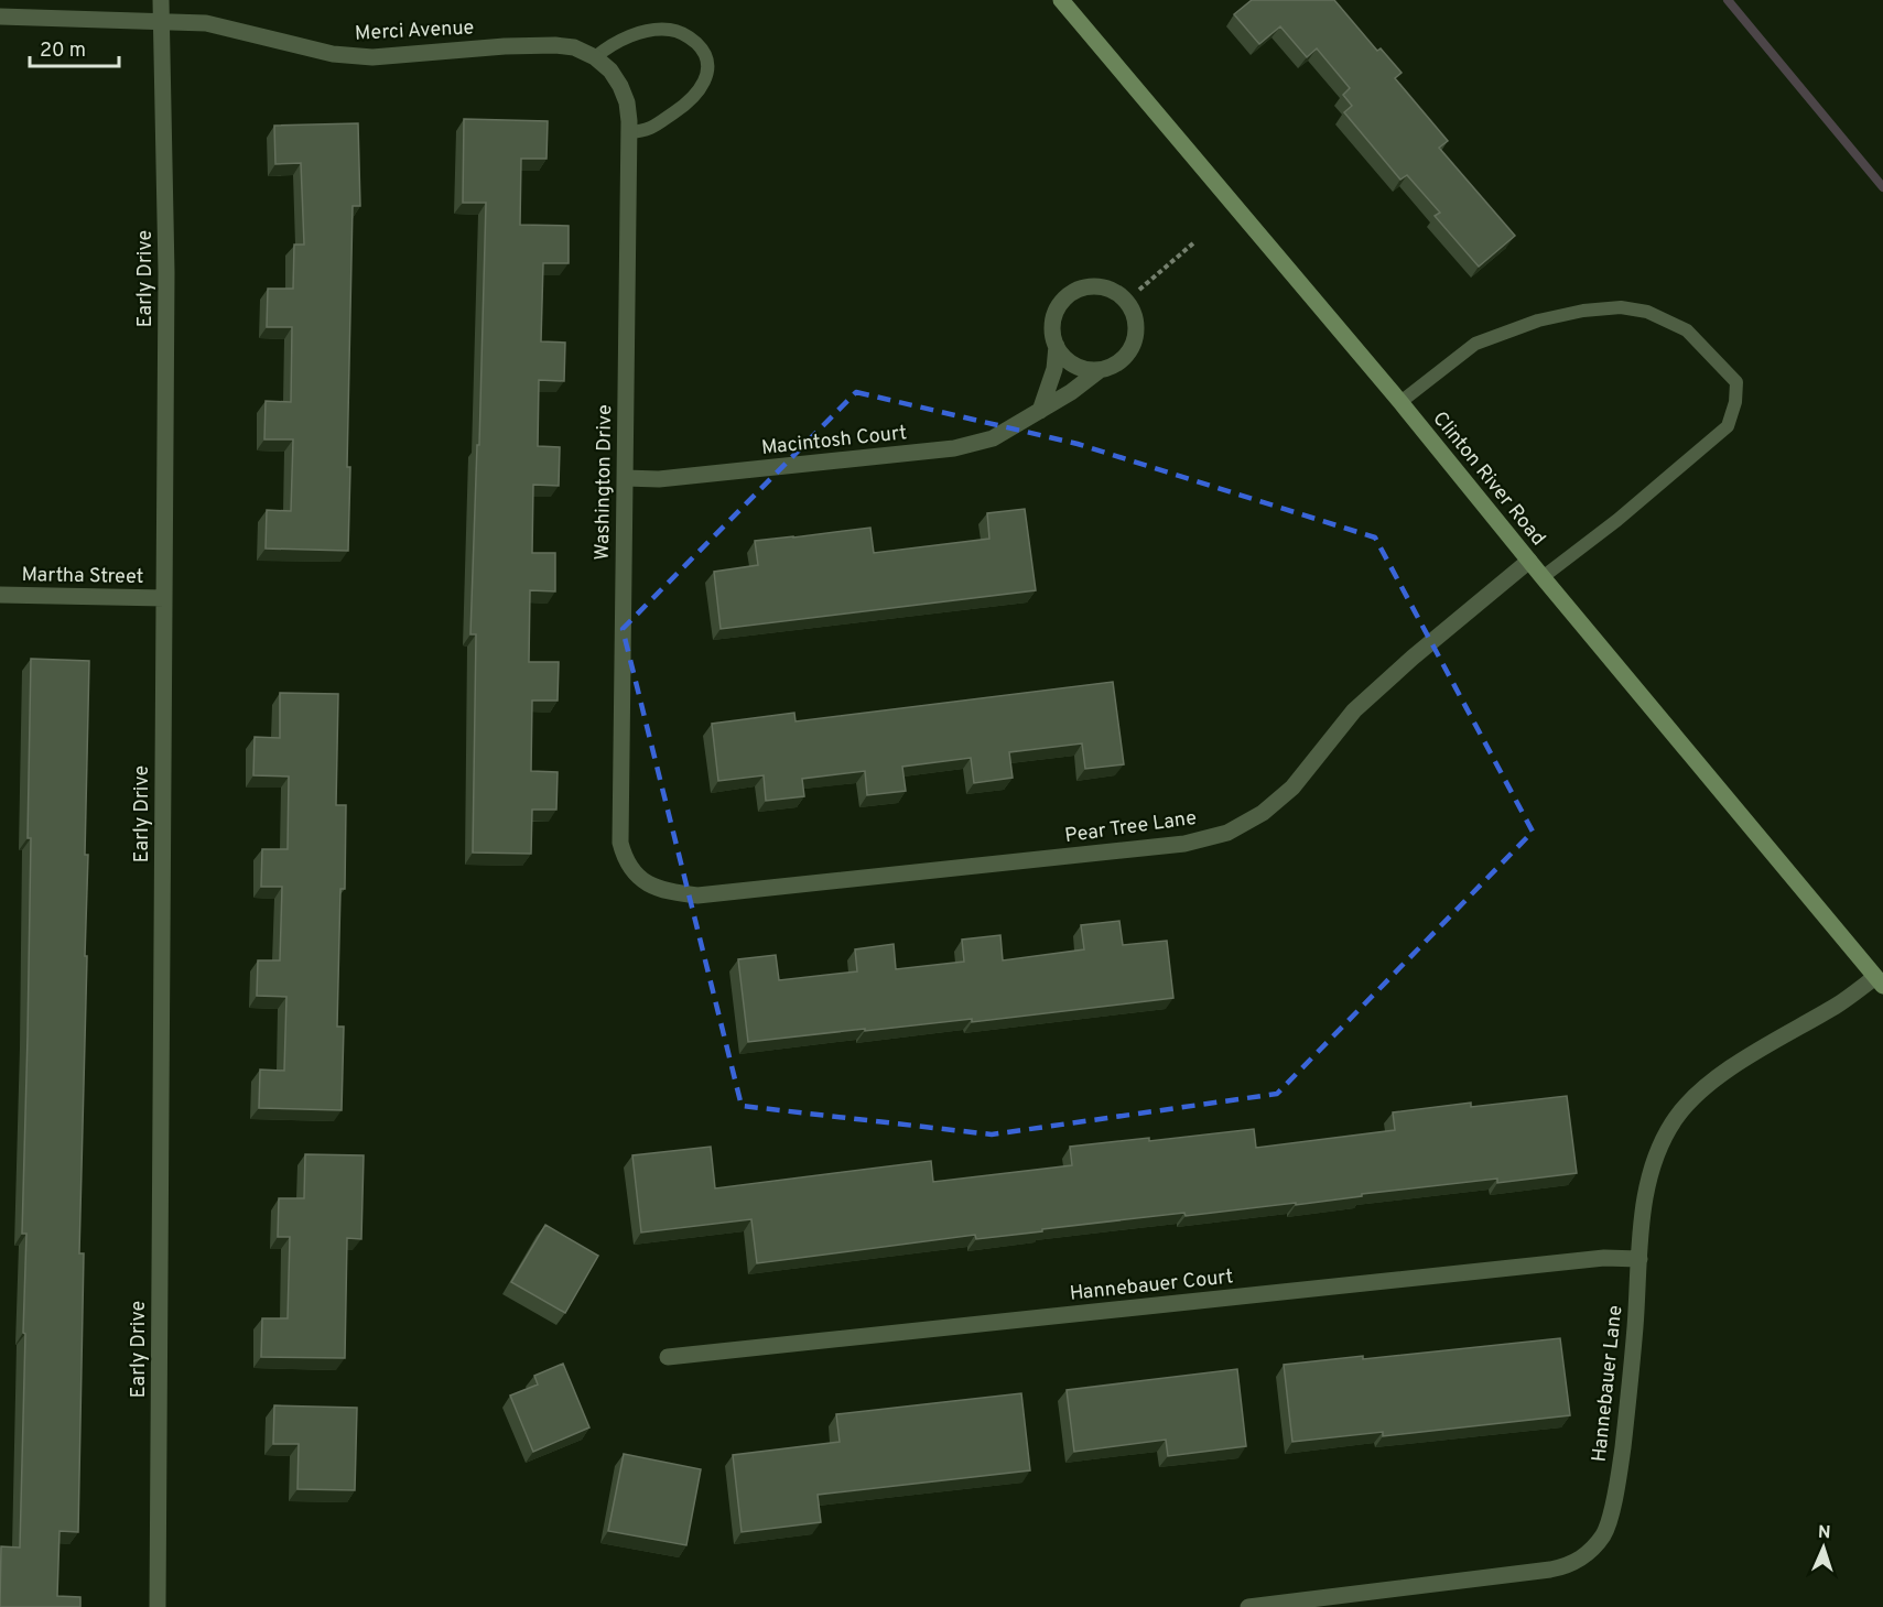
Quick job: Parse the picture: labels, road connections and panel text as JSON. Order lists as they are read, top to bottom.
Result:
{
  "streets": {
    "street": [
      "Merci Avenue",
      "Early Drive",
      "Macintosh Court",
      "Clinton River Road",
      "Washington Drive",
      "Martha Street",
      "Pear Tree Lane",
      "Hannebauer Court",
      "Hannebauer Lane"
    ]
  },
  "crossings": [
    ["Merci Avenue", "Early Drive"],
    ["Merci Avenue", "Washington Drive"],
    ["Early Drive", "Martha Street"],
    ["Macintosh Court", "Washington Drive"],
    ["Clinton River Road", "Pear Tree Lane"],
    ["Clinton River Road", "Hannebauer Lane"],
    ["Washington Drive", "Pear Tree Lane"],
    ["Hannebauer Court", "Hannebauer Lane"]
  ],
  "scale_bar": "20 m",
  "north": "top"
}
